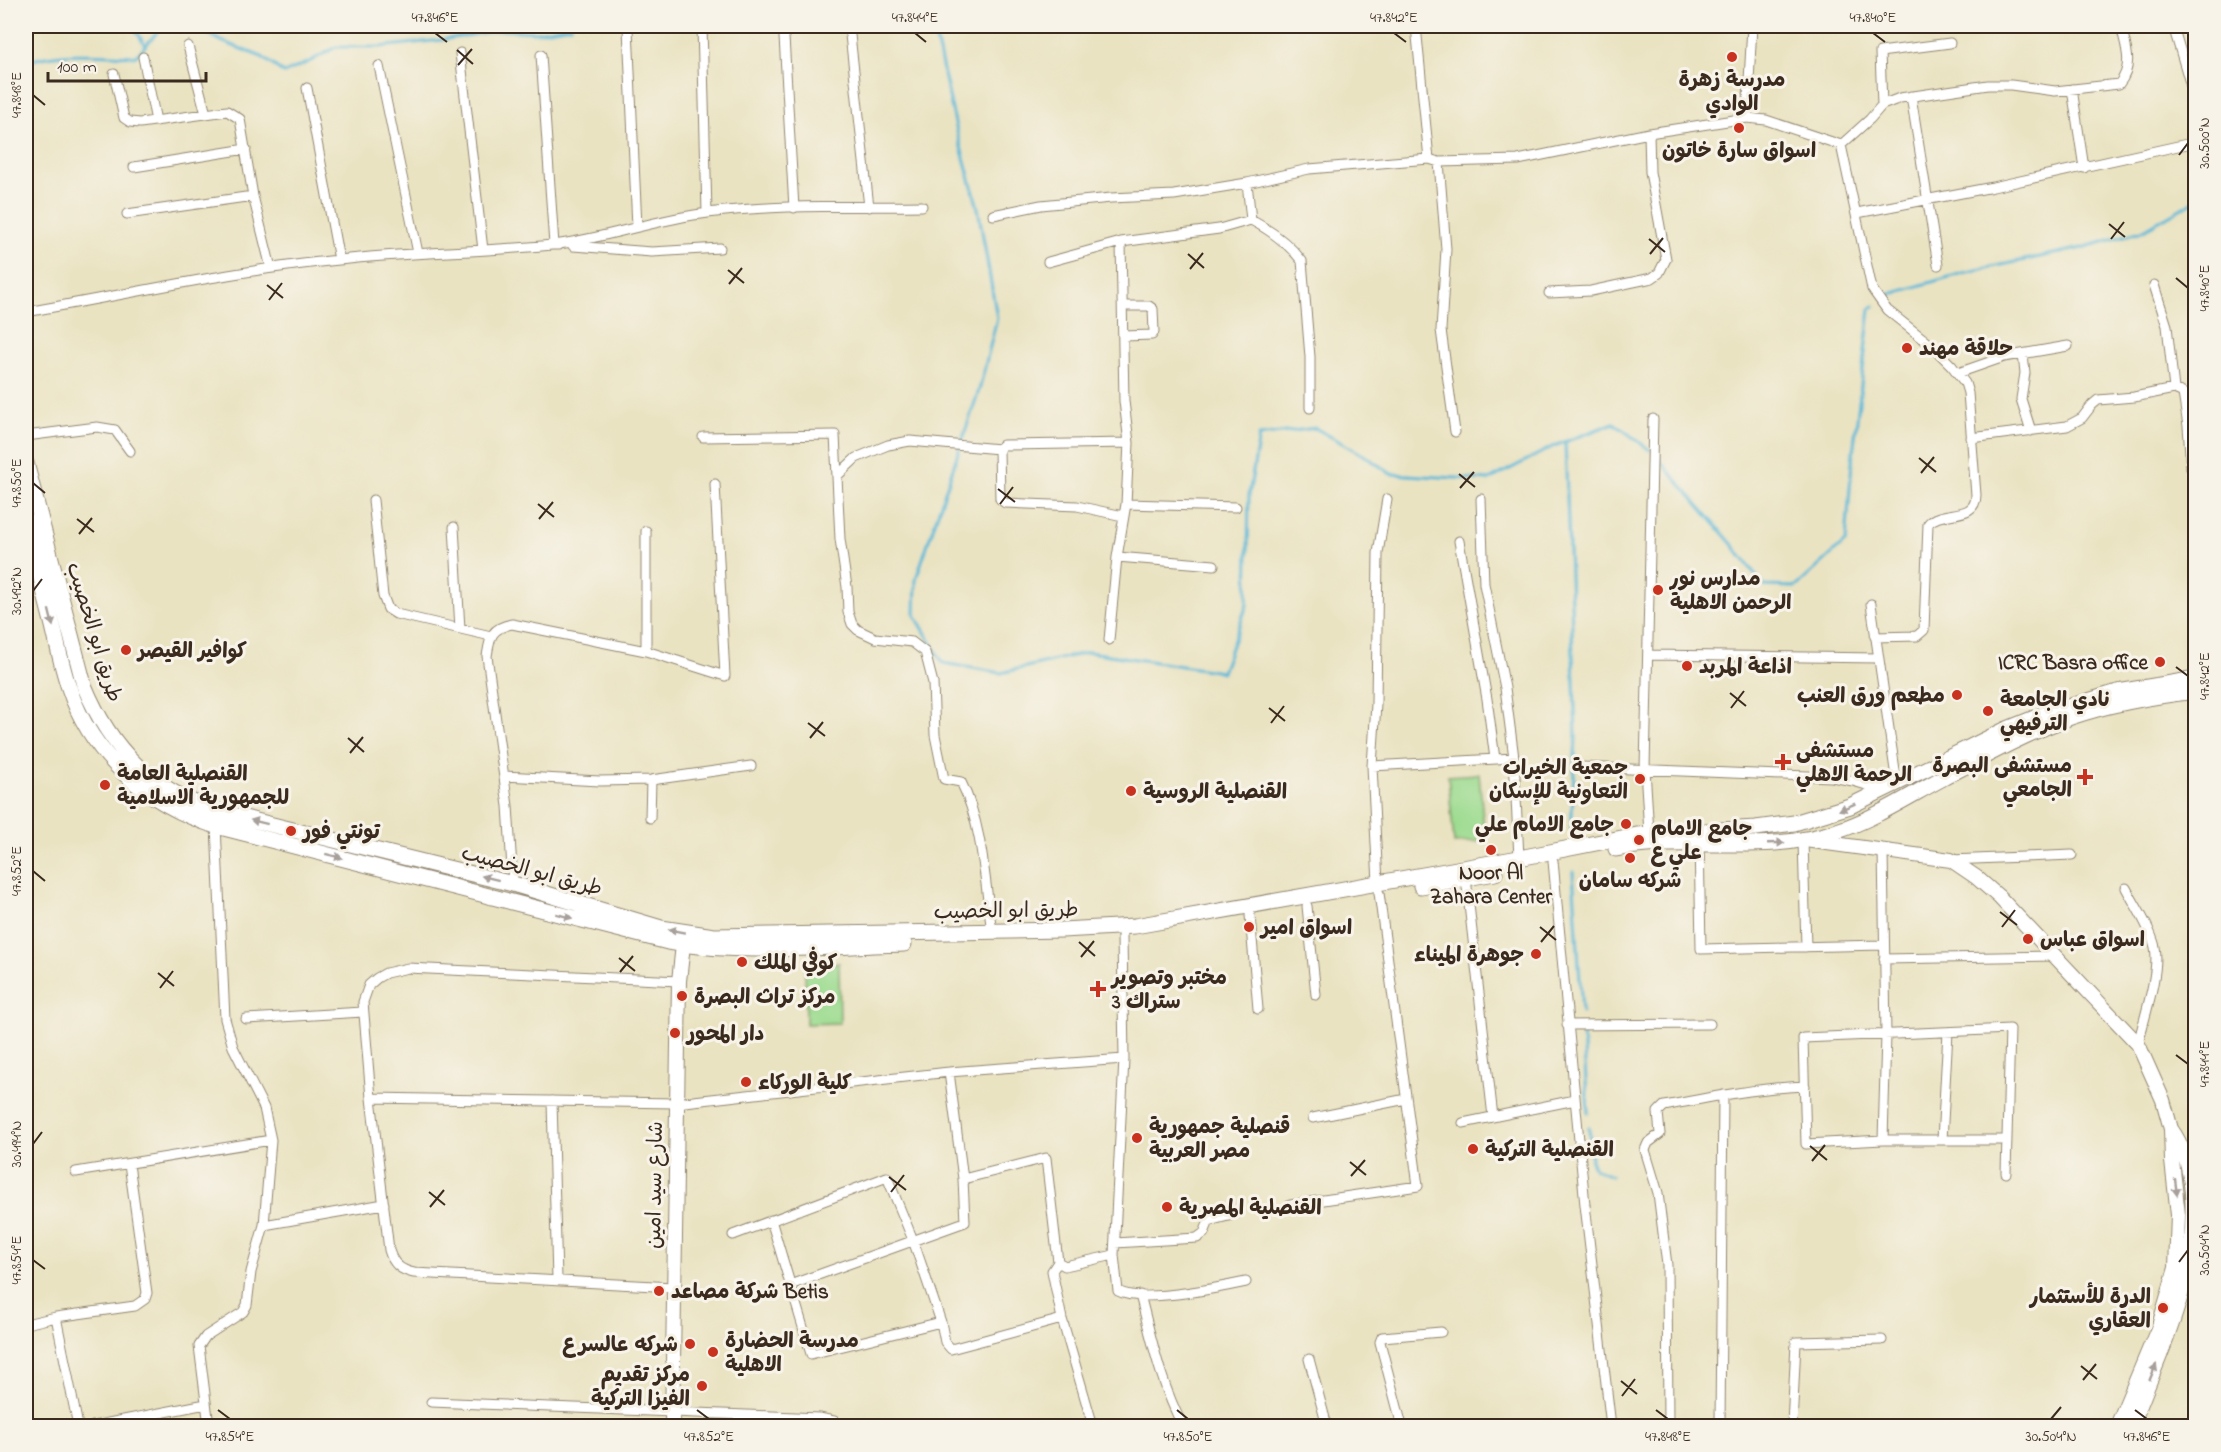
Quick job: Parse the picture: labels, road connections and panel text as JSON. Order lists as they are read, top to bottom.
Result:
{
  "streets": {
    "main road": ["طريق ابو الخصيب"],
    "street": ["شارع سيد امين"]
  },
  "crossings": [
    ["طريق ابو الخصيب", "شارع سيد امين"]
  ],
  "places": {
    "other": [
      "مدرسة زهرة الوادي",
      "اسواق سارة خاتون",
      "حلاقة مهند",
      "مدارس نور الرحمن الاهلية",
      "كوافير القيصر",
      "ICRC Basra office",
      "اذاعة المربد",
      "مطعم ورق العنب",
      "نادي الجامعة الترفيهي",
      "جمعية الخيرات التعاونية للإسكان",
      "القنصلية العامة للجمهورية الاسلامية",
      "القنصلية الروسية",
      "جامع الامام علي",
      "تونتي فور",
      "جامع الامام علي ع",
      "Noor Al Zahara Center",
      "شركه سامان",
      "اسواق امير",
      "اسواق عباس",
      "جوهرة الميناء",
      "كوفي الملك",
      "مركز تراث البصرة",
      "دار المحور",
      "كلية الوركاء",
      "قنصلية جمهورية مصر العربية",
      "القنصلية التركية",
      "القنصلية المصرية",
      "شركة مصاعد Betis",
      "الدرة للأستثمار العقاري",
      "شركه عالسرع",
      "مدرسة الحضارة الاهلية",
      "مركز تقديم الفيزا التركية"
    ],
    "health": ["مستشفى الرحمة الاهلي", "مستشفى البصرة الجامعي", "مختبر وتصوير ستراك 3"]
  },
  "scale_bar": "100 m",
  "coordinates": [
    "47.846°E",
    "47.844°E",
    "47.842°E",
    "47.840°E",
    "47.848°E",
    "30.500°N",
    "47.850°E",
    "30.492°N",
    "47.852°E",
    "30.494°N",
    "30.504°N",
    "47.854°E"
  ]
}
